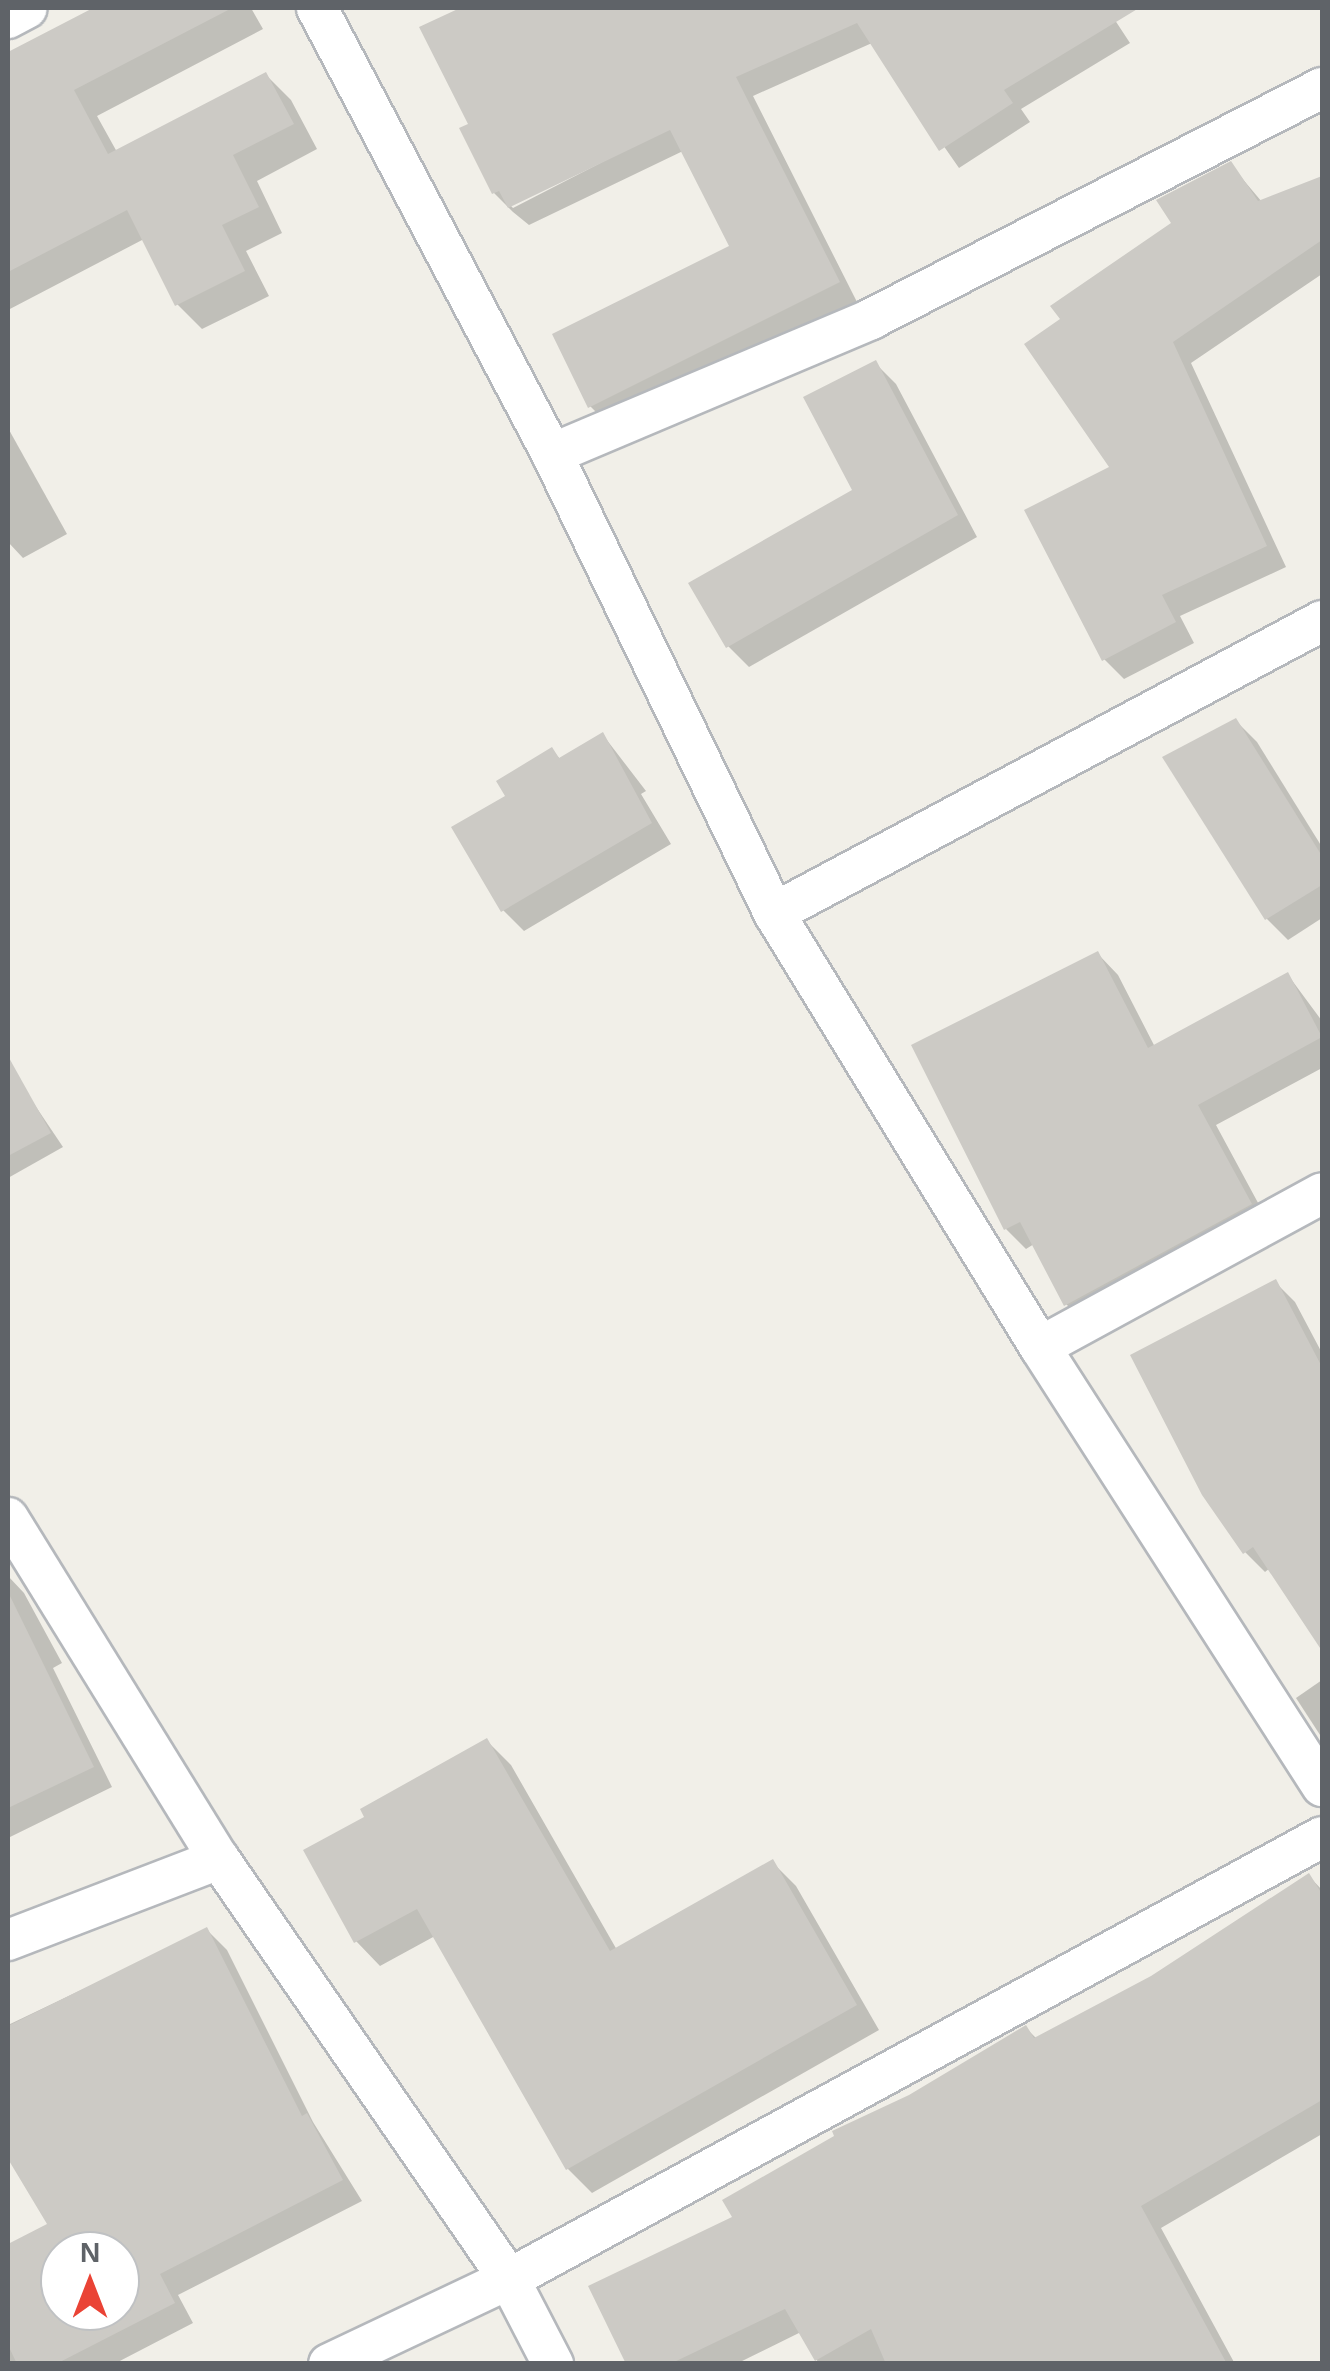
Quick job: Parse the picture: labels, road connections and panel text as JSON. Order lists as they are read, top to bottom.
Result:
{
  "north": "top"
}
